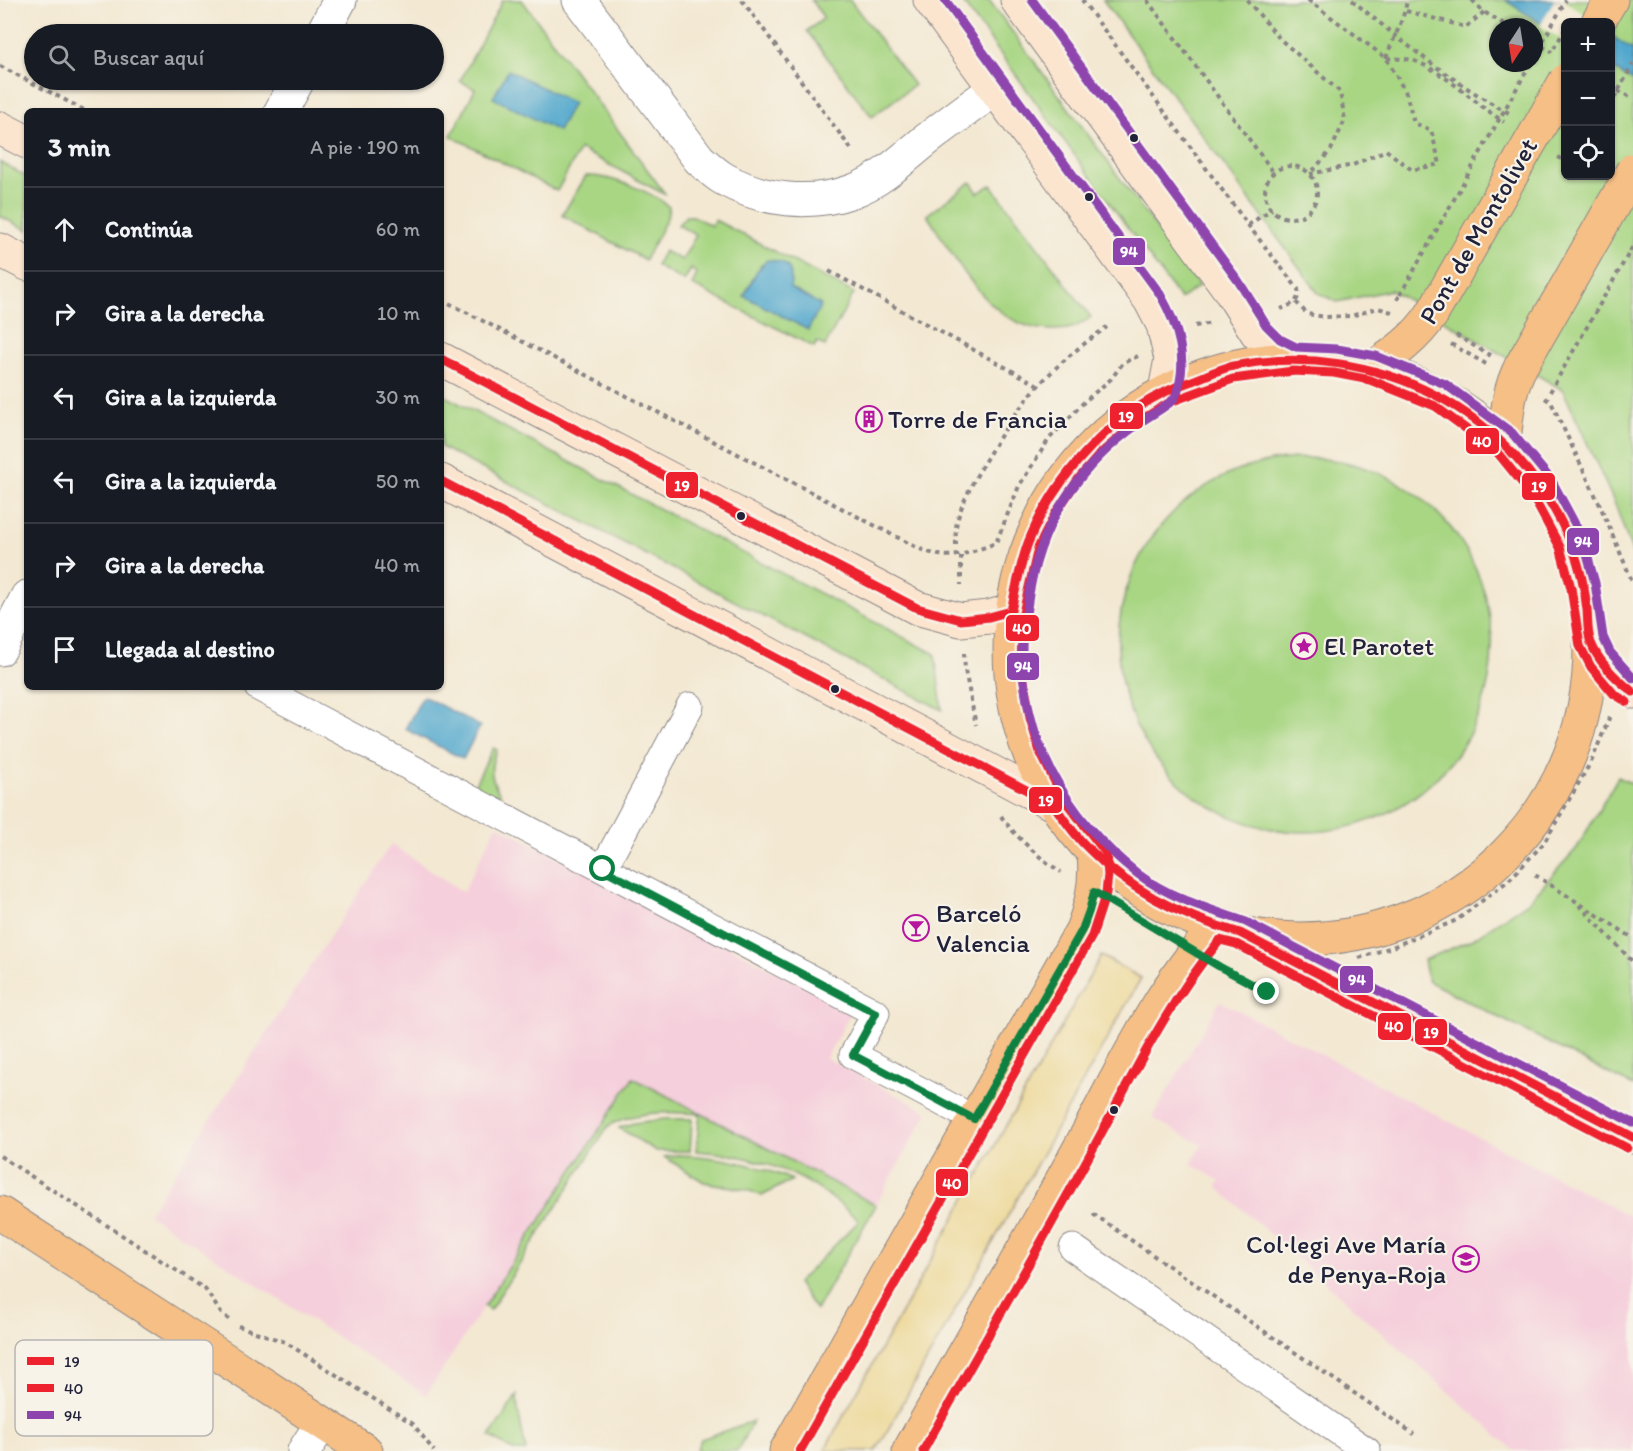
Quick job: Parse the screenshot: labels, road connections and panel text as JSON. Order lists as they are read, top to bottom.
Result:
{
  "streets": {
    "main road": ["Pont de Montolivet"]
  },
  "places": {
    "building": ["Torre de Francia"],
    "place": ["El Parotet"],
    "bar": ["Barceló Valencia"],
    "school or university": ["Col·legi Ave María de Penya-Roja"]
  },
  "lines": ["transit line 94", "transit line 19", "transit line 40"],
  "legend": ["19", "40", "94"],
  "north": "bottom",
  "page": {
    "map_buttons": ["+", "−"],
    "search": "Buscar aquí",
    "heading": ["3 min", "A pie · 190 m"],
    "list": [
      ["Continúa", "60 m"],
      ["Gira a la derecha", "10 m"],
      ["Gira a la izquierda", "30 m"],
      ["Gira a la izquierda", "50 m"],
      ["Gira a la derecha", "40 m"],
      "Llegada al destino"
    ]
  }
}
